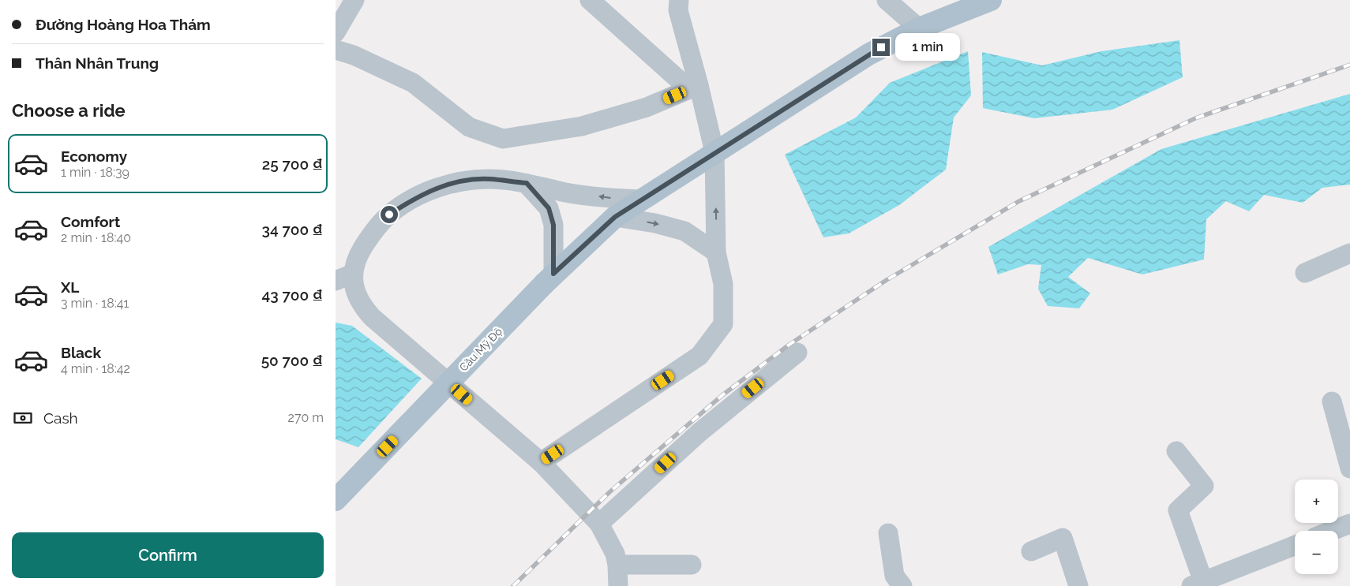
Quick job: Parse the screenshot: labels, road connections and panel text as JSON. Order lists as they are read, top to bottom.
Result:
{
  "streets": {
    "main road": ["Cầu Mỹ Độ"]
  },
  "page": {
    "banner": ["Đường Hoàng Hoa Thám", "Thân Nhân Trung"],
    "bubble": "1 min",
    "heading": "Choose a ride",
    "list": [
      {
        "name": "Economy",
        "note": "1 min · 18:39",
        "value": "25 700 ₫"
      },
      {
        "name": "Comfort",
        "note": "2 min · 18:40",
        "value": "34 700 ₫"
      },
      {
        "name": "XL",
        "note": "3 min · 18:41",
        "value": "43 700 ₫"
      },
      {
        "name": "Black",
        "note": "4 min · 18:42",
        "value": "50 700 ₫"
      }
    ],
    "pay": ["Cash", "270 m"],
    "map_buttons": ["+", "−"],
    "buttons": "Confirm"
  }
}
